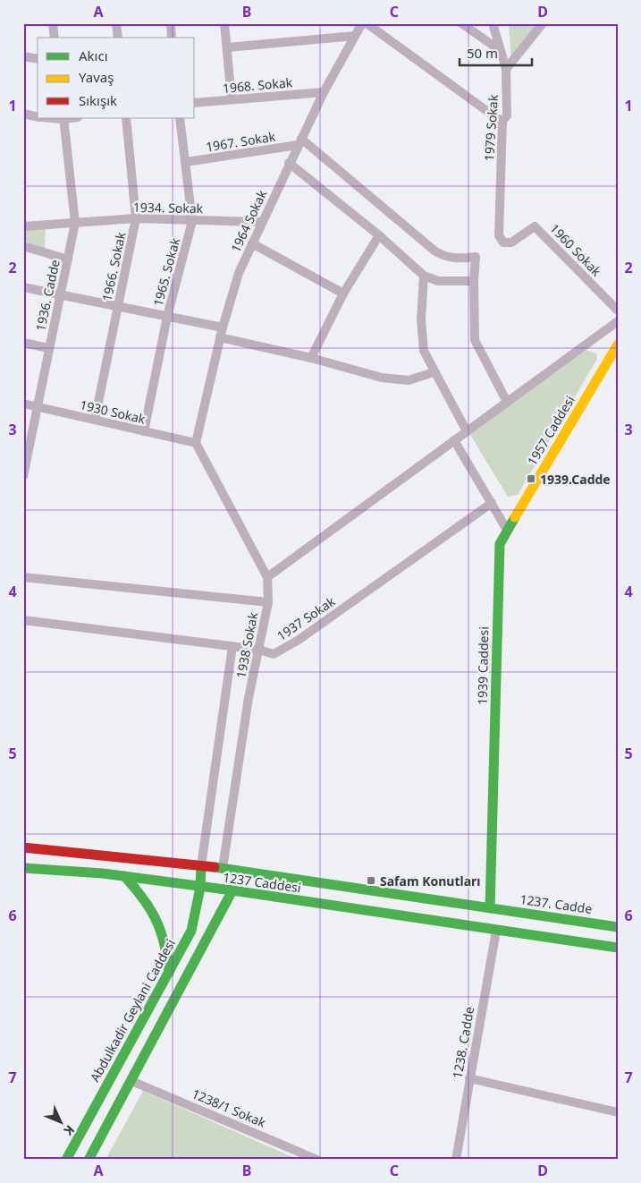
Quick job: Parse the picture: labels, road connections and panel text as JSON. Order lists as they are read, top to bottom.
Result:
{
  "streets": {
    "street": [
      "1968. Sokak",
      "1979 Sokak",
      "1967. Sokak",
      "1934. Sokak",
      "1964 Sokak",
      "1960 Sokak",
      "1966. Sokak",
      "1965. Sokak",
      "1936. Cadde",
      "1930 Sokak",
      "1957 Caddesi",
      "1937 Sokak",
      "1938 Sokak",
      "1939 Caddesi",
      "1237 Caddesi",
      "1237. Cadde",
      "Abdulkadir Geylani Caddesi",
      "1238. Cadde",
      "1238/1 Sokak"
    ]
  },
  "crossings": [
    ["1968. Sokak", "1964 Sokak"],
    ["1979 Sokak", "1960 Sokak"],
    ["1967. Sokak", "1964 Sokak"],
    ["1967. Sokak", "1965. Sokak"],
    ["1934. Sokak", "1964 Sokak"],
    ["1934. Sokak", "1966. Sokak"],
    ["1934. Sokak", "1965. Sokak"],
    ["1934. Sokak", "1936. Cadde"],
    ["1964 Sokak", "1930 Sokak"],
    ["1964 Sokak", "1938 Sokak"],
    ["1966. Sokak", "1930 Sokak"],
    ["1965. Sokak", "1930 Sokak"],
    ["1936. Cadde", "1930 Sokak"],
    ["1930 Sokak", "1938 Sokak"],
    ["1957 Caddesi", "1939 Caddesi"],
    ["1937 Sokak", "1938 Sokak"],
    ["1938 Sokak", "1237 Caddesi"],
    ["1938 Sokak", "Abdulkadir Geylani Caddesi"],
    ["1939 Caddesi", "1237 Caddesi"],
    ["1939 Caddesi", "1237. Cadde"],
    ["1237 Caddesi", "1237. Cadde"],
    ["1237 Caddesi", "Abdulkadir Geylani Caddesi"],
    ["1237 Caddesi", "1238. Cadde"]
  ],
  "places": {
    "transit": ["1939.Cadde", "Safam Konutları"]
  },
  "legend": ["Akıcı", "Yavaş", "Sıkışık"],
  "scale_bar": "50 m",
  "north": "bottom right",
  "grid": {
    "columns": [
      "A",
      "B",
      "C",
      "D"
    ],
    "rows": [
      "1",
      "2",
      "3",
      "4",
      "5",
      "6",
      "7"
    ]
  }
}
